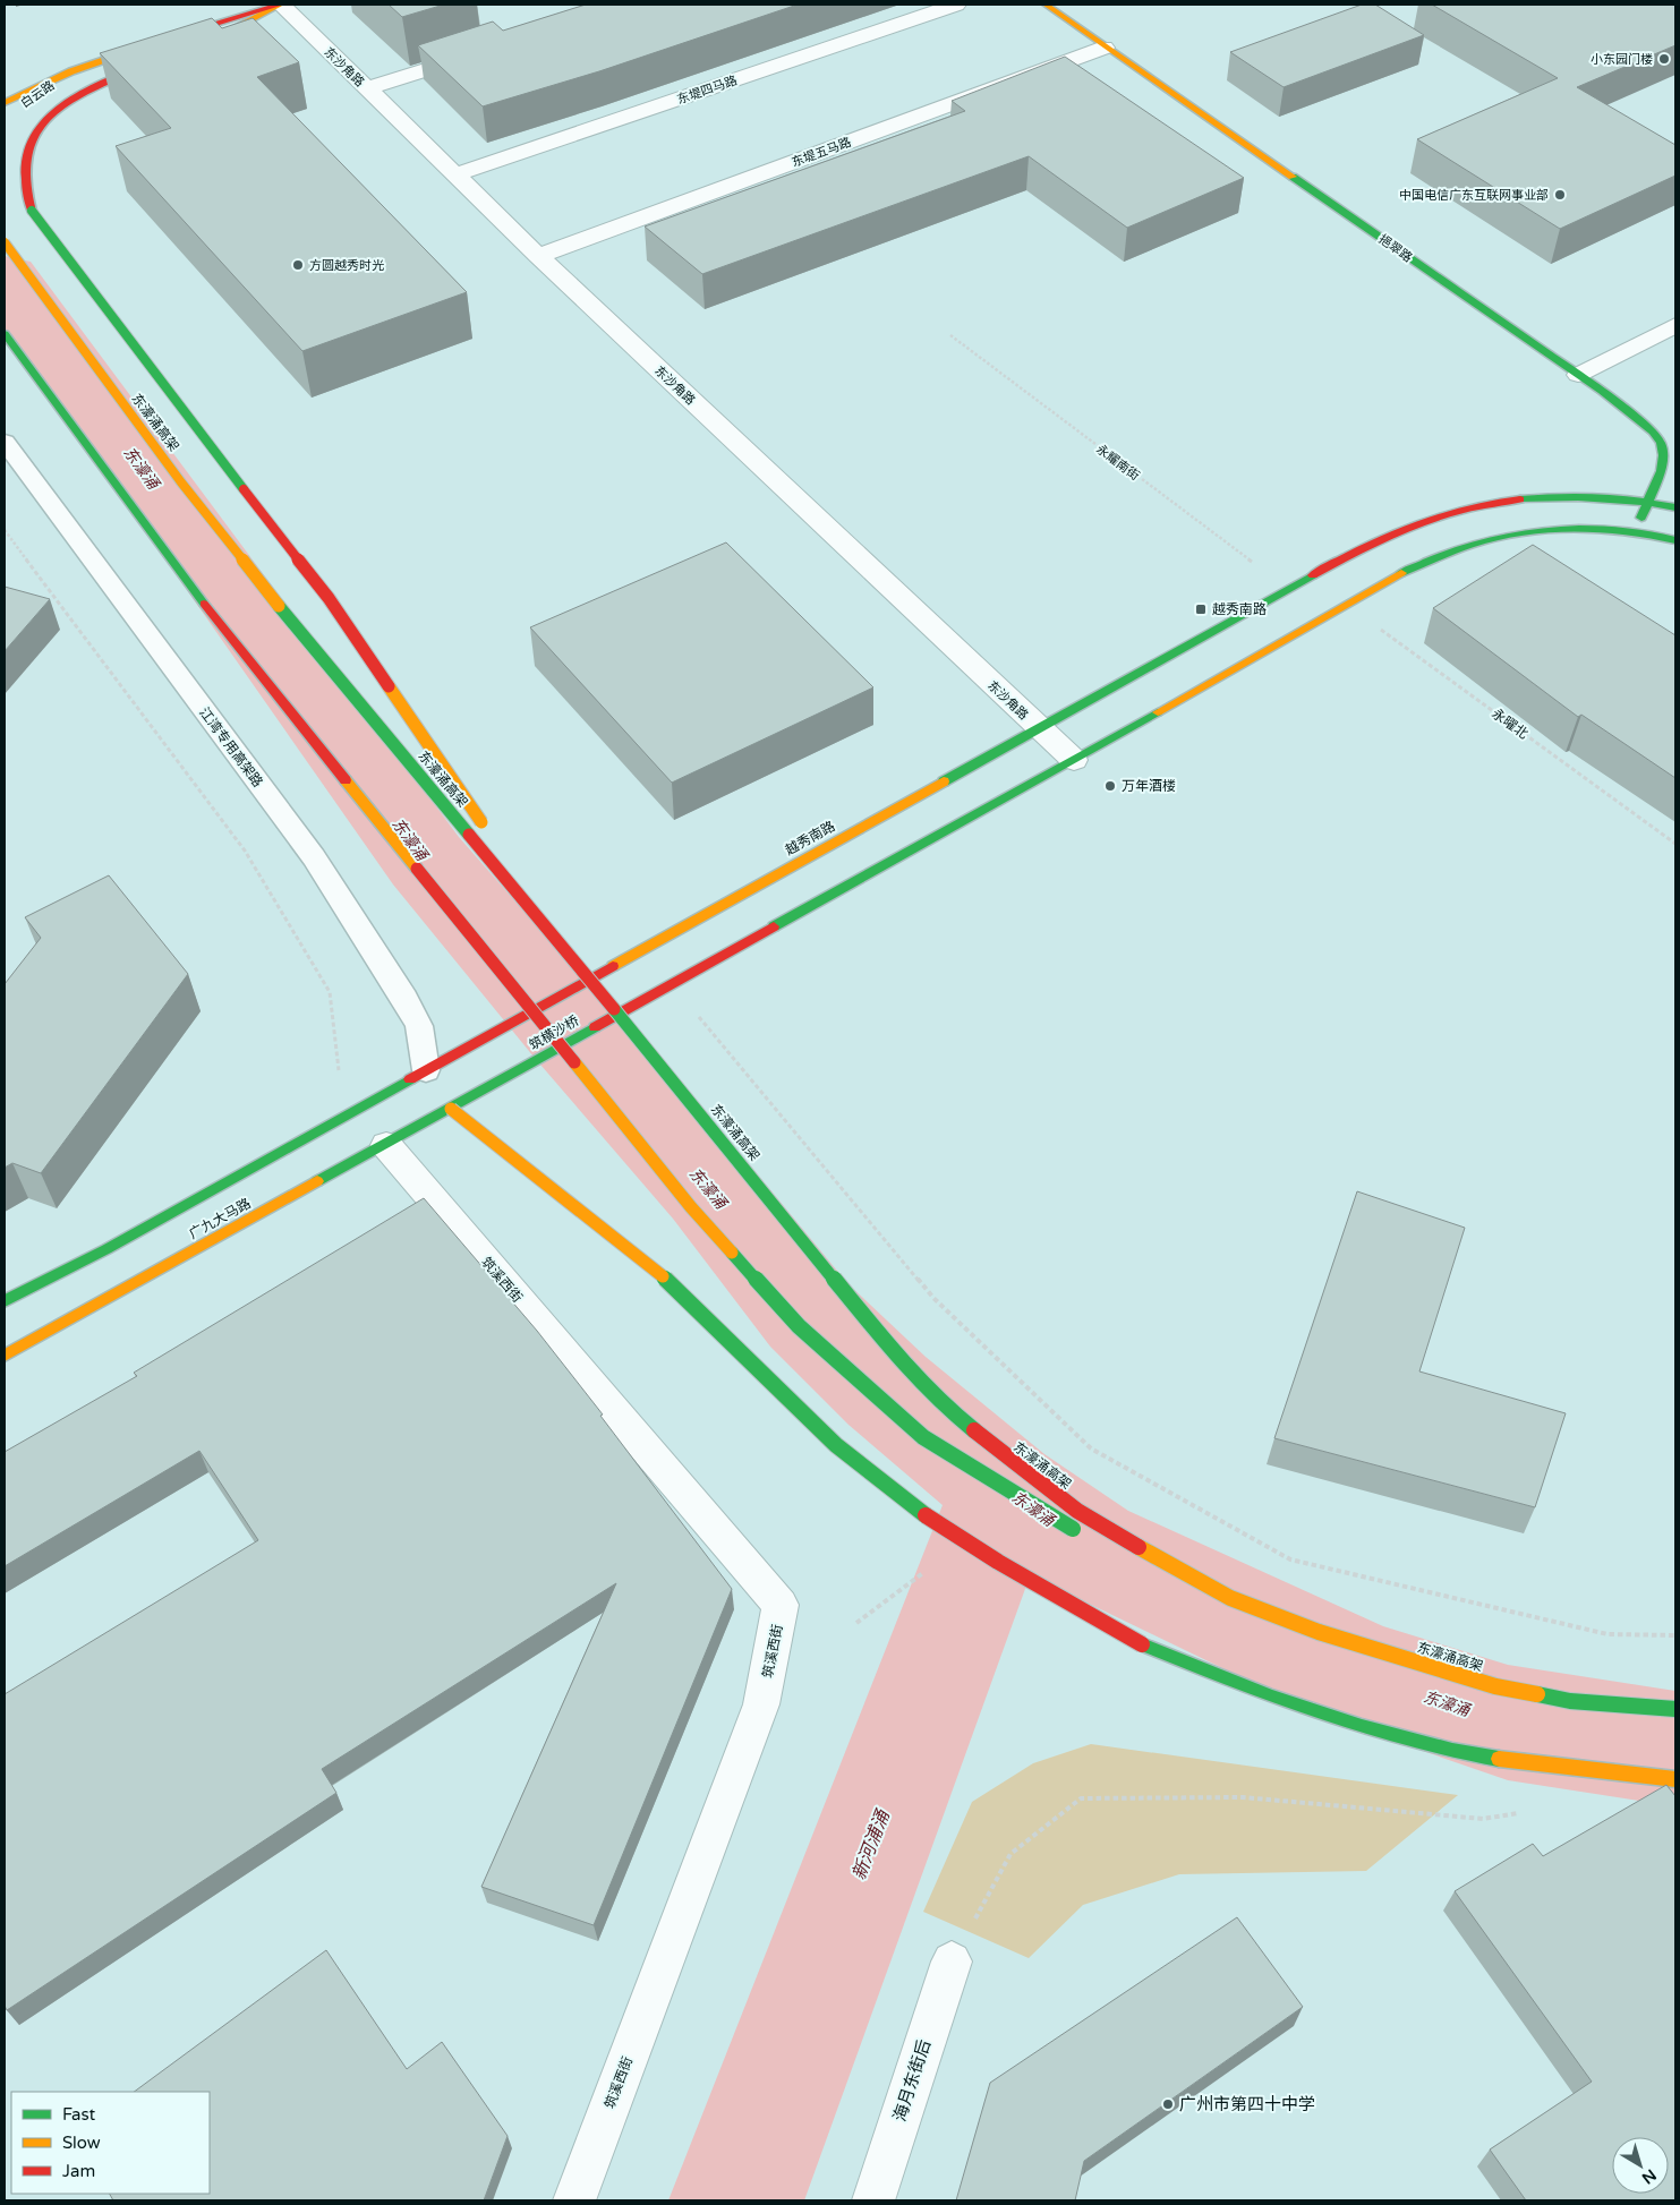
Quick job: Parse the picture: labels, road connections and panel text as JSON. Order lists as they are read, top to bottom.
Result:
{
  "streets": {
    "main road": [
      "白云路",
      "挹翠路",
      "东濠涌高架",
      "越秀南路",
      "筑横沙桥",
      "广九大马路"
    ],
    "street": [
      "东沙角路",
      "东堤四马路",
      "东堤五马路",
      "筑溪西街",
      "海月东街后"
    ],
    "lane": ["江湾专用高架路"],
    "path": ["永耀南街", "永曜北"]
  },
  "crossings": [
    ["东沙角路", "东堤四马路"],
    ["东沙角路", "东堤五马路"],
    ["东沙角路", "越秀南路"],
    ["东堤五马路", "挹翠路"],
    ["挹翠路", "越秀南路"],
    ["永耀南街", "越秀南路"],
    ["江湾专用高架路", "越秀南路"],
    ["江湾专用高架路", "广九大马路"],
    ["越秀南路", "广九大马路"],
    ["筑横沙桥", "广九大马路"],
    ["广九大马路", "筑溪西街"]
  ],
  "water": ["东濠涌", "新河浦涌"],
  "places": {
    "other": [
      "小东园门楼",
      "中国电信广东互联网事业部",
      "方圆越秀时光",
      "万年酒楼",
      "广州市第四十中学"
    ],
    "transit": ["越秀南路"]
  },
  "legend": ["Fast", "Slow", "Jam"],
  "north": "bottom right"
}
